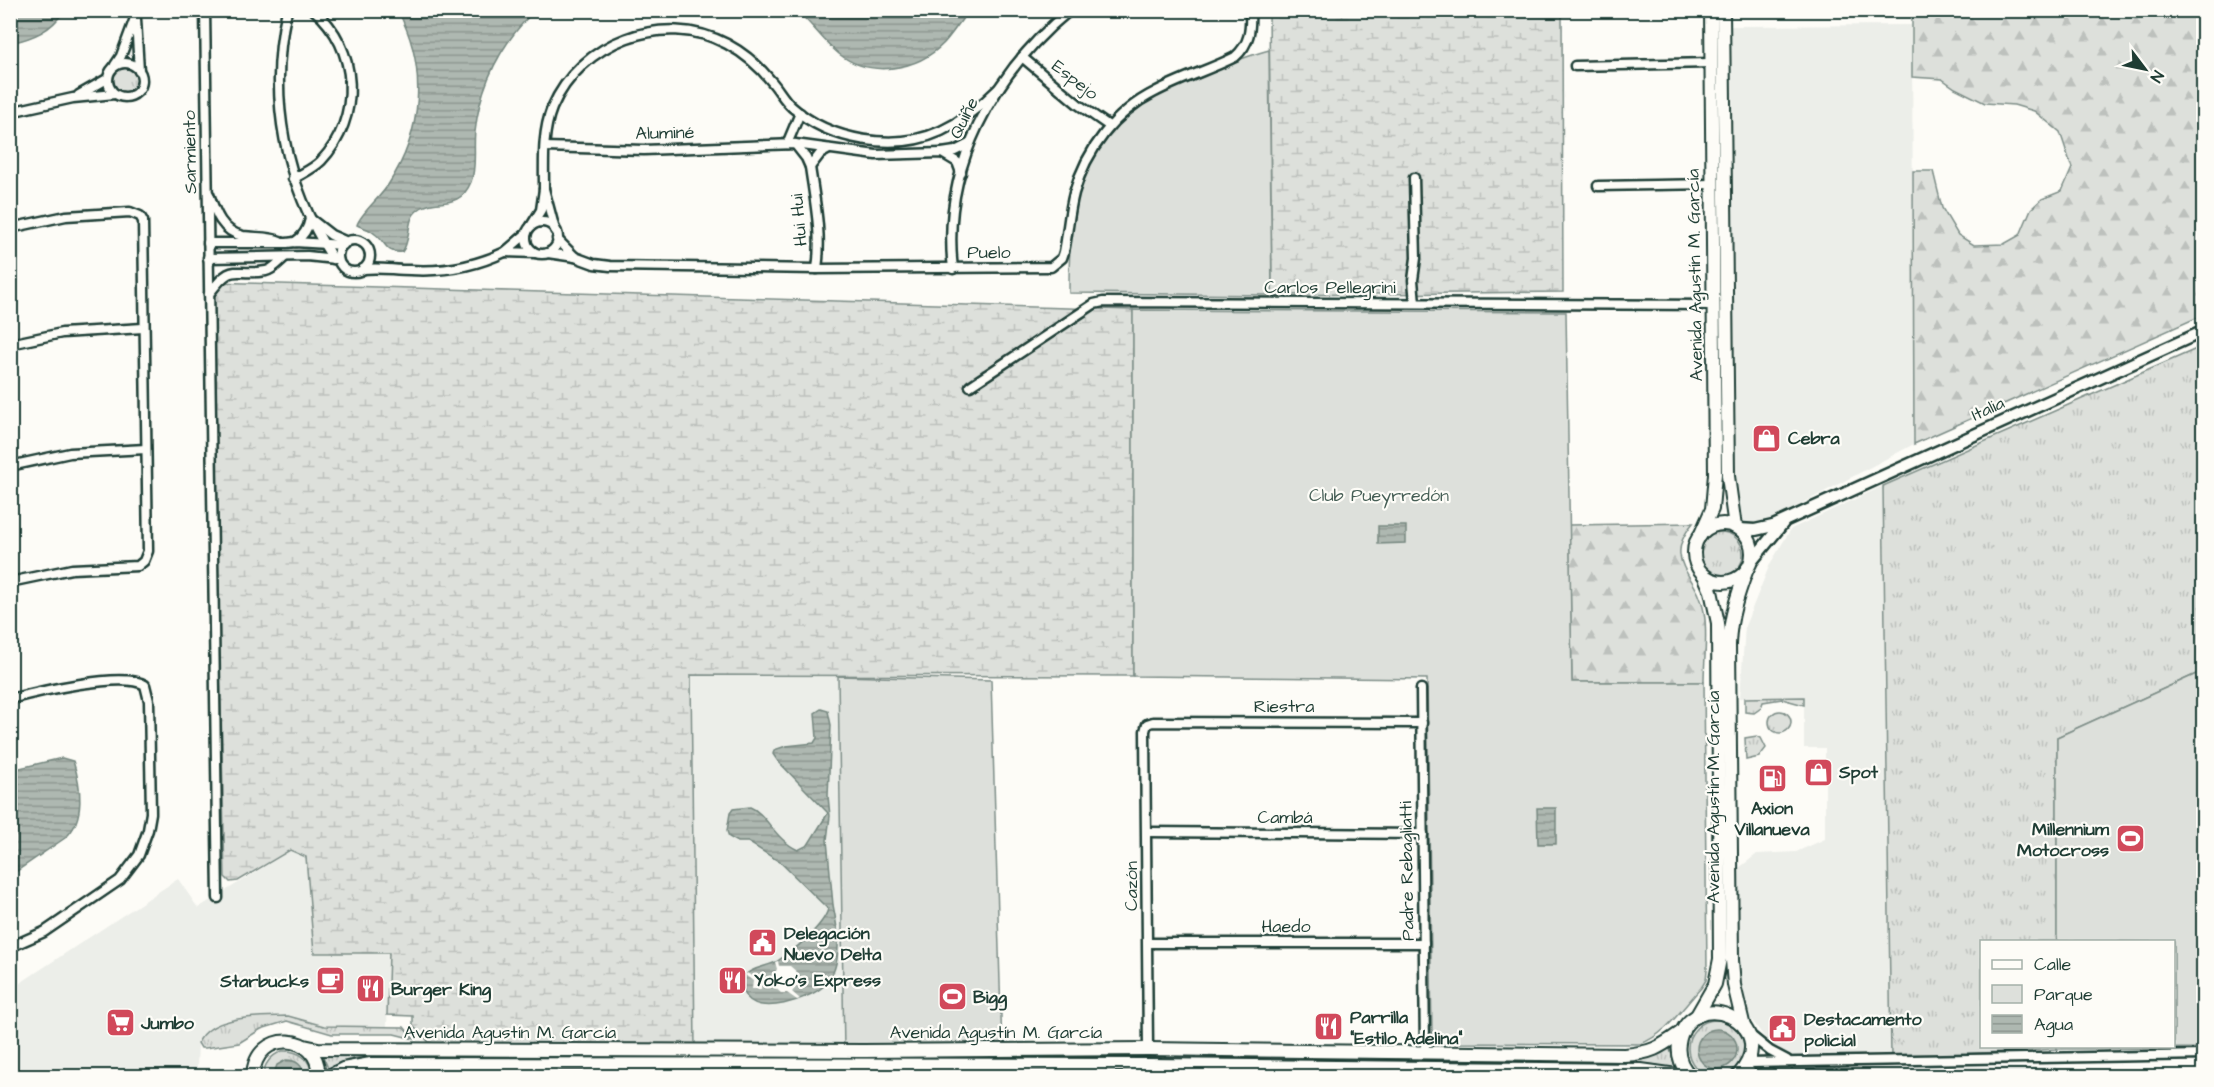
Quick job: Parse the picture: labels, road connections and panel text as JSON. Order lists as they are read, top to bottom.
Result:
{
  "streets": {
    "main road": ["Avenida Agustín M. García"],
    "street": [
      "Espejo",
      "Quiñe",
      "Aluminé",
      "Sarmiento",
      "Hui Hui",
      "Puelo",
      "Carlos Pellegrini",
      "Italia",
      "Riestra",
      "Cambá",
      "Padre Rebagliatti",
      "Cazón",
      "Haedo"
    ]
  },
  "crossings": [
    ["Espejo", "Quiñe"],
    ["Espejo", "Puelo"],
    ["Quiñe", "Aluminé"],
    ["Quiñe", "Puelo"],
    ["Hui Hui", "Puelo"],
    ["Avenida Agustín M. García", "Carlos Pellegrini"],
    ["Avenida Agustín M. García", "Italia"],
    ["Avenida Agustín M. García", "Padre Rebagliatti"],
    ["Avenida Agustín M. García", "Cazón"],
    ["Riestra", "Padre Rebagliatti"],
    ["Riestra", "Cazón"],
    ["Cambá", "Padre Rebagliatti"],
    ["Cambá", "Cazón"],
    ["Padre Rebagliatti", "Haedo"],
    ["Cazón", "Haedo"]
  ],
  "parks": ["Club Pueyrredón"],
  "places": {
    "shop": ["Cebra", "Spot"],
    "fuel station": ["Axion Villanueva"],
    "sports": ["Millennium Motocross", "Bigg"],
    "public building": ["Delegación Nuevo Delta", "Destacamento policial"],
    "restaurant": ["Yoko's Express", "Burger King", "Parrilla \"Estilo Adelina\""],
    "cafe": ["Starbucks"],
    "supermarket": ["Jumbo"]
  },
  "legend": ["Calle", "Parque", "Agua"],
  "north": "bottom right"
}
